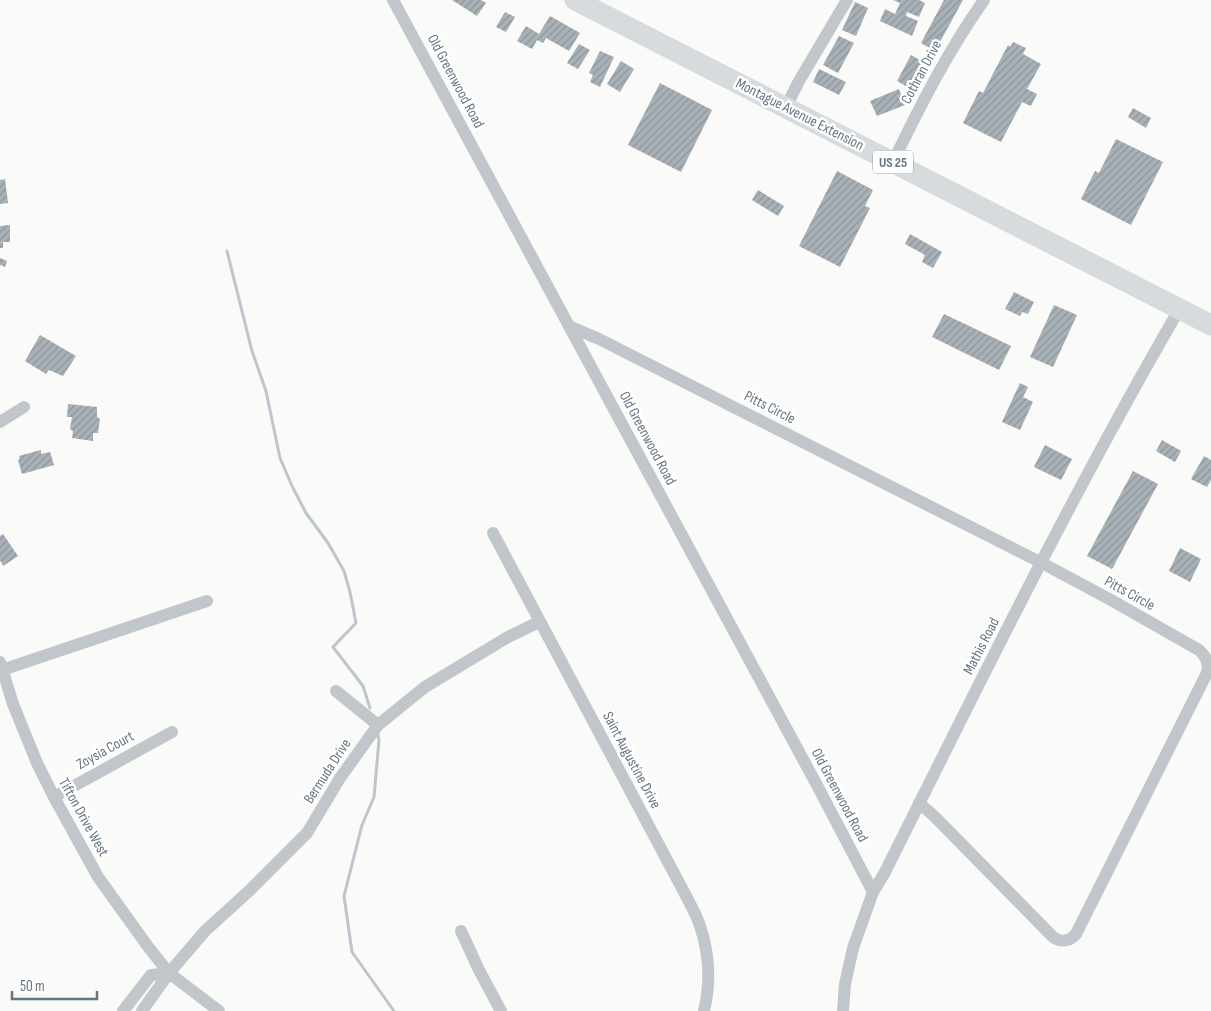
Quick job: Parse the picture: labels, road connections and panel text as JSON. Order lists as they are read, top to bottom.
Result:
{
  "streets": {
    "highway": ["Montague Avenue Extension", "US 25"],
    "street": [
      "Cothran Drive",
      "Old Greenwood Road",
      "Pitts Circle",
      "Mathis Road",
      "Zoysia Court",
      "Saint Augustine Drive",
      "Bermuda Drive",
      "Tifton Drive West"
    ]
  },
  "crossings": [
    ["Cothran Drive", "Montague Avenue Extension"],
    ["Old Greenwood Road", "Pitts Circle"],
    ["Old Greenwood Road", "Mathis Road"],
    ["Montague Avenue Extension", "Mathis Road"],
    ["Pitts Circle", "Mathis Road"],
    ["Zoysia Court", "Tifton Drive West"],
    ["Saint Augustine Drive", "Bermuda Drive"],
    ["Bermuda Drive", "Tifton Drive West"]
  ],
  "scale_bar": "50 m"
}
